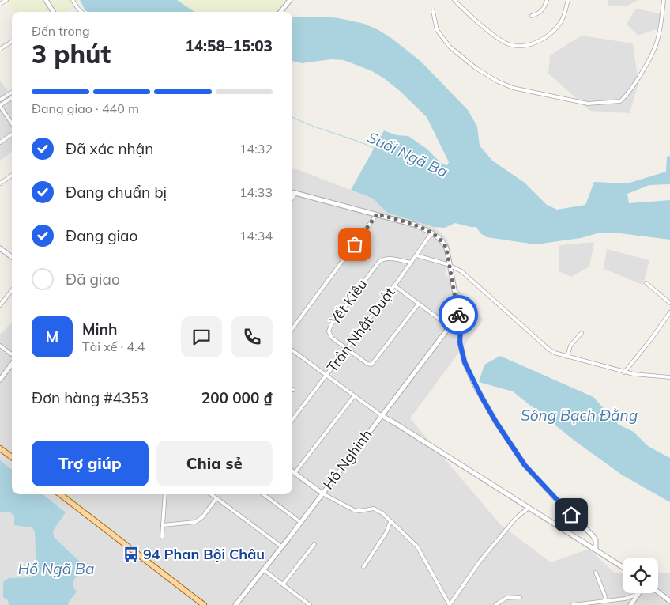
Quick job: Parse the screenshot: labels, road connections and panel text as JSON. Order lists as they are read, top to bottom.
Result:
{
  "streets": {
    "street": ["Yết Kiêu", "Trần Nhật Duật", "Hồ Nghinh"]
  },
  "crossings": [
    ["Yết Kiêu", "Trần Nhật Duật"]
  ],
  "water": ["Suối Ngã Ba", "Sông Bạch Đằng", "Hồ Ngã Ba"],
  "places": {
    "bus stop": ["94 Phan Bội Châu"]
  },
  "page": {
    "heading": ["3 phút", "Đến trong", "14:58–15:03"],
    "panel": [
      "Minh",
      "Tài xế · 4.4",
      "Đơn hàng #4353",
      "200 000 ₫"
    ],
    "bar": "Đang giao · 440 m",
    "list": [
      ["Đã xác nhận", "14:32"],
      ["Đang chuẩn bị", "14:33"],
      ["Đang giao", "14:34"],
      "Đã giao"
    ],
    "round": "M",
    "buttons": ["Trợ giúp", "Chia sẻ"]
  }
}
